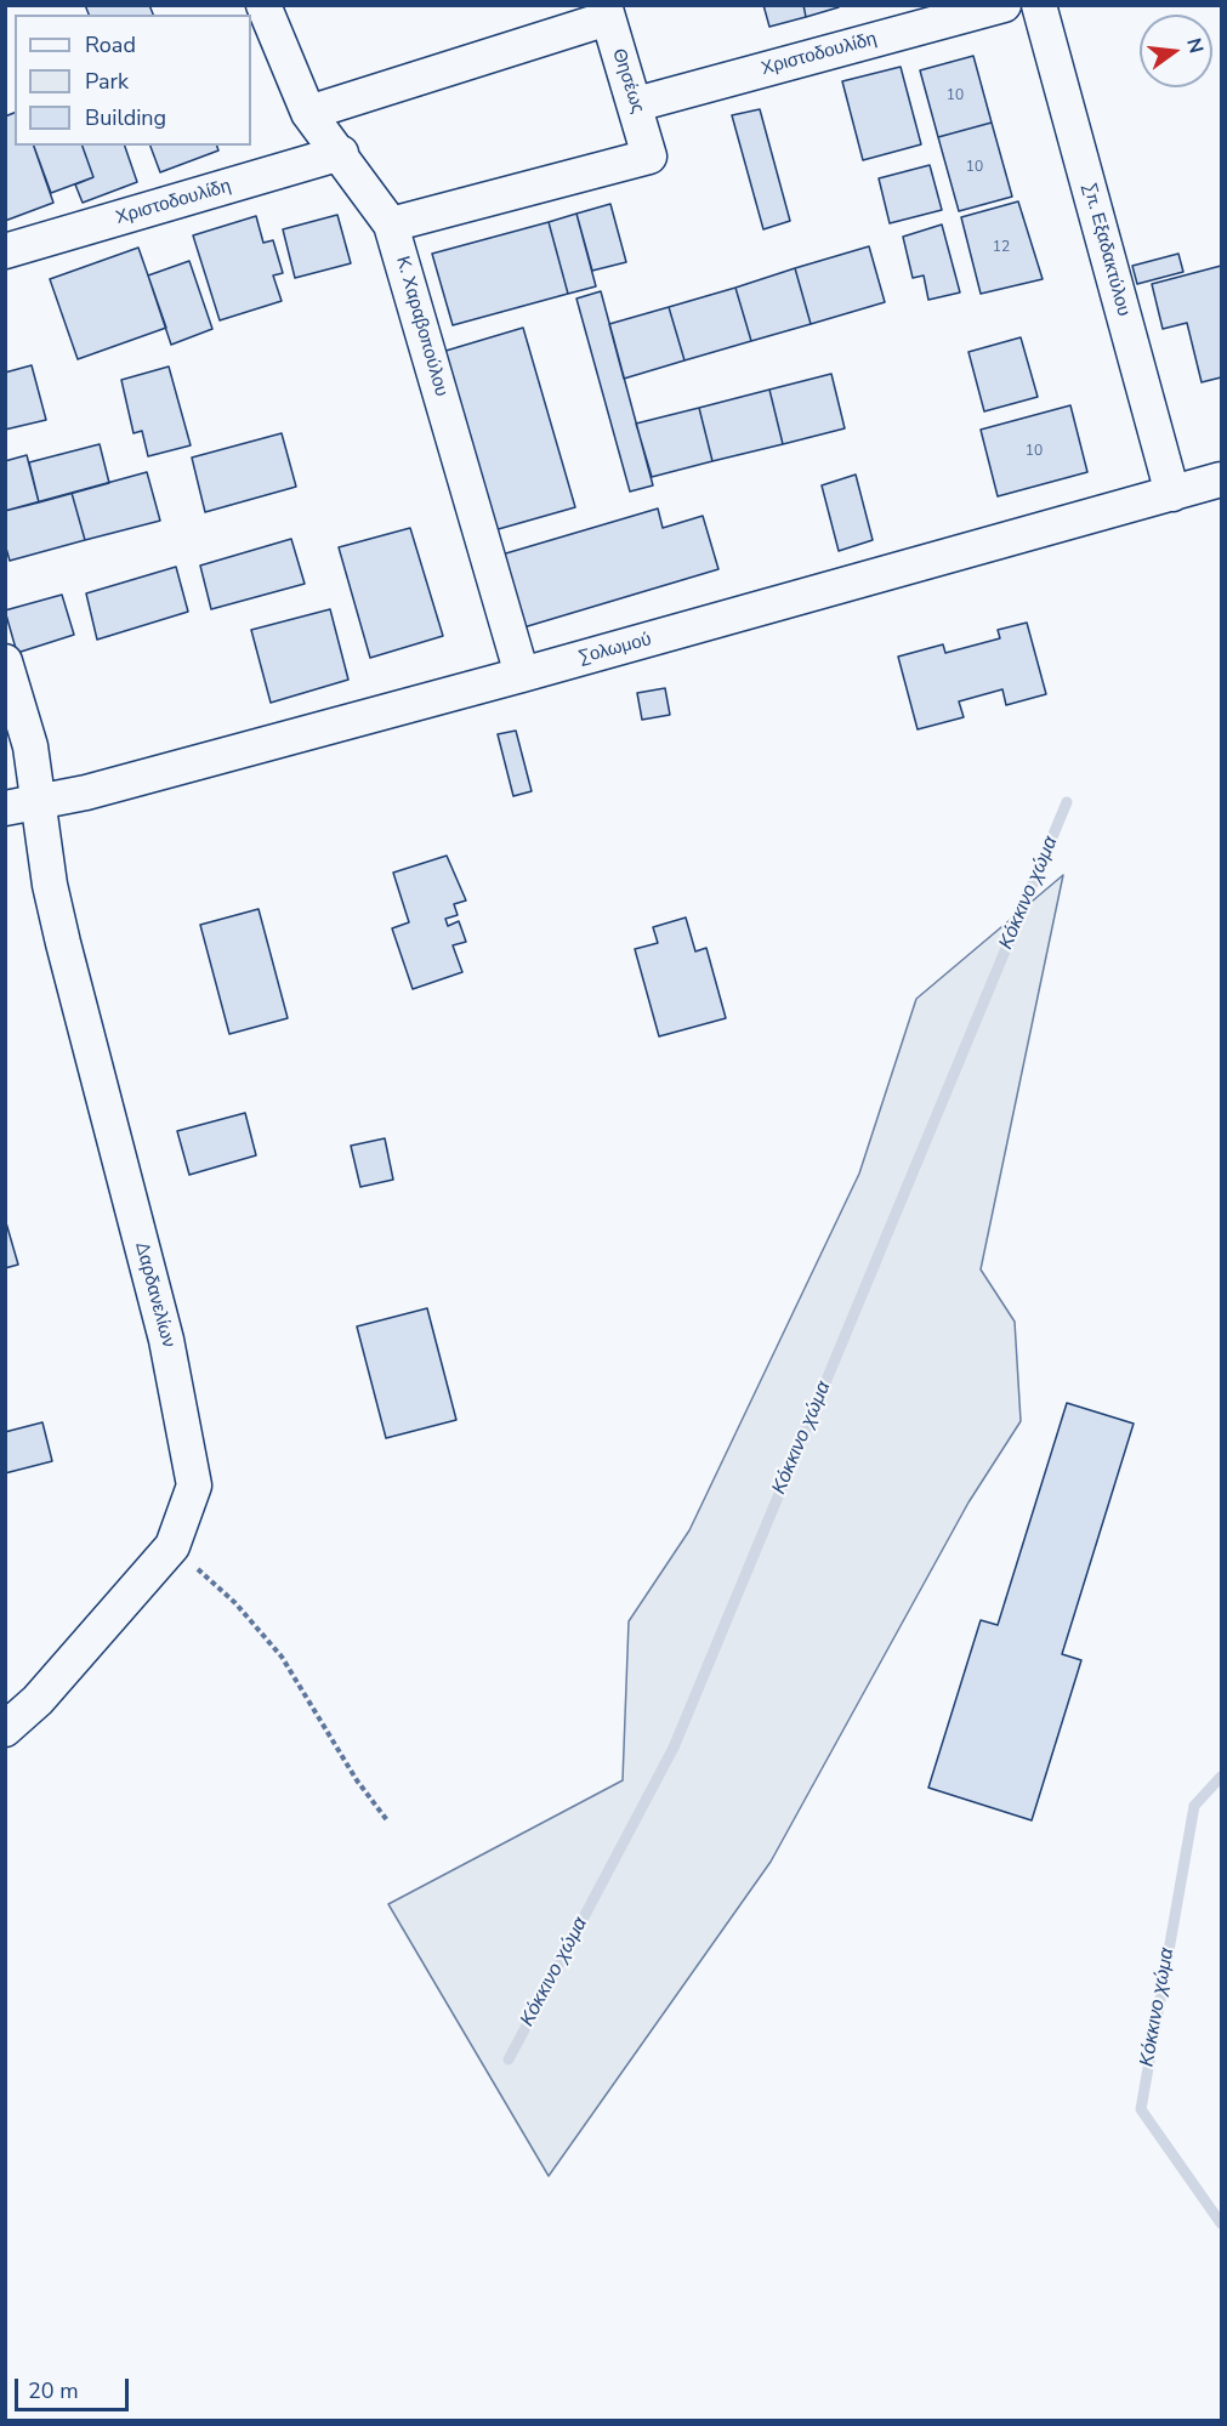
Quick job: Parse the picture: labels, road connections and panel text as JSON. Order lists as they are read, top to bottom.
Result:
{
  "streets": {
    "street": [
      "Χριστοδουλίδη",
      "Θησέως",
      "Σπ. Εξαδακτύλου",
      "Κ. Χαραβοπούλου",
      "Σολωμού",
      "Δαρδανελίων"
    ]
  },
  "crossings": [
    ["Χριστοδουλίδη", "Θησέως"],
    ["Χριστοδουλίδη", "Κ. Χαραβοπούλου"],
    ["Θησέως", "Κ. Χαραβοπούλου"],
    ["Σπ. Εξαδακτύλου", "Σολωμού"],
    ["Κ. Χαραβοπούλου", "Σολωμού"],
    ["Σολωμού", "Δαρδανελίων"]
  ],
  "water": ["Κόκκινο χώμα"],
  "house_numbers": [
    "10",
    "10",
    "12",
    "10"
  ],
  "legend": ["Road", "Park", "Building"],
  "scale_bar": "20 m",
  "north": "right"
}
